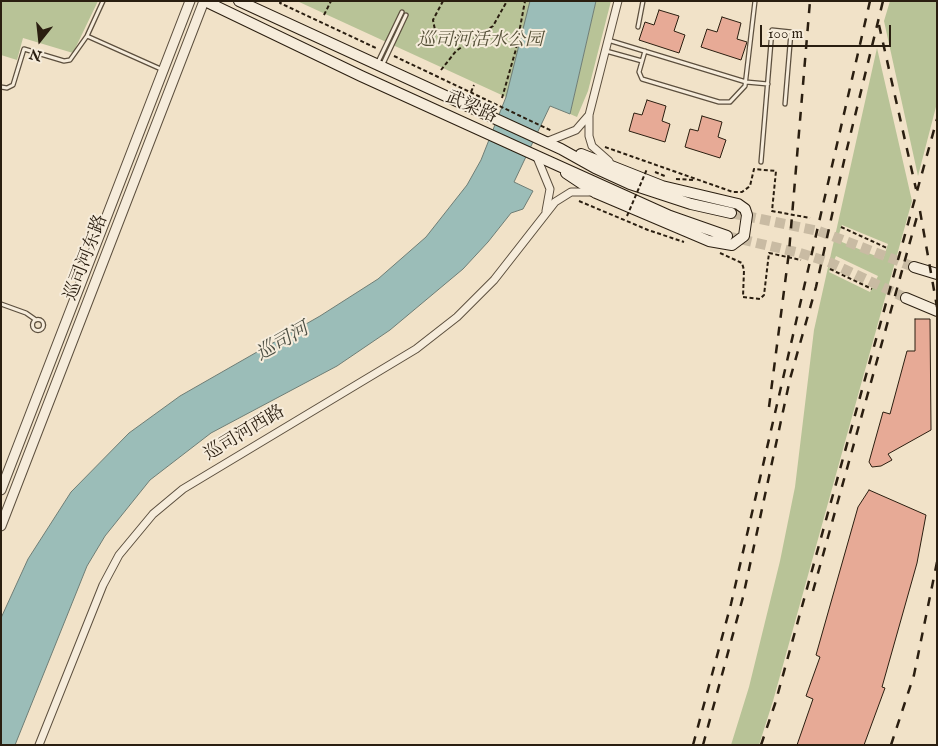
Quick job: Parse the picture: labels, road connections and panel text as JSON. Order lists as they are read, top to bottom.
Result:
{
  "streets": {
    "main road": ["武梁路"],
    "street": ["巡司河东路", "巡司河西路"]
  },
  "crossings": [
    ["武梁路", "巡司河东路"],
    ["武梁路", "巡司河西路"]
  ],
  "water": ["巡司河"],
  "parks": ["巡司河活水公园"],
  "scale_bar": "100 m",
  "north": "bottom"
}
